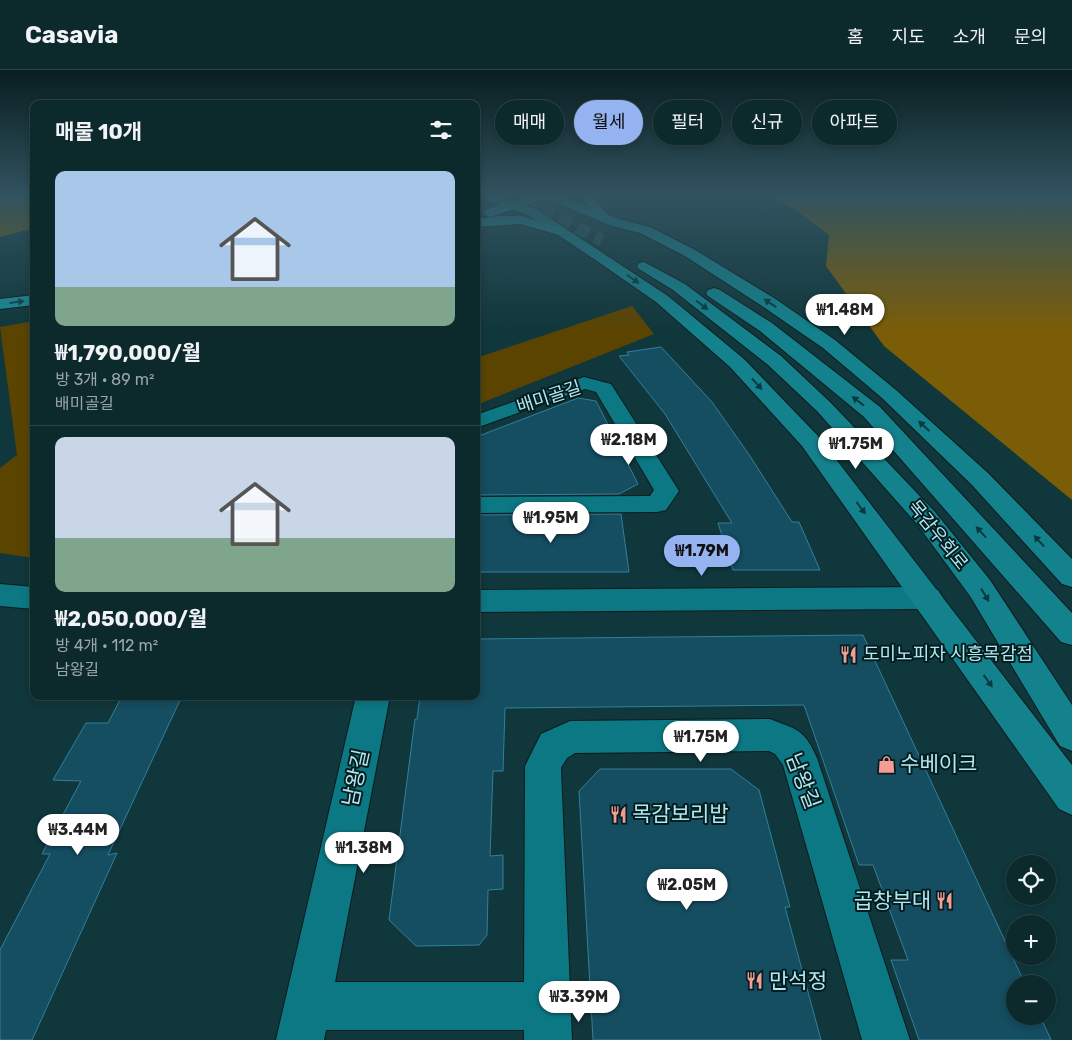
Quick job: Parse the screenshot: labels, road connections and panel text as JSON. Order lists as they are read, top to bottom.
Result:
{
  "streets": {
    "main road": ["목감우회로"],
    "street": ["배미골길", "남왕길"]
  },
  "places": {
    "restaurant": [
      "도미노피자 시흥목감점",
      "목감보리밥",
      "곱창부대",
      "만석정"
    ],
    "shop": ["수베이크"]
  },
  "page": {
    "header": "Casavia",
    "nav": [
      "홈",
      "지도",
      "소개",
      "문의"
    ],
    "chip": [
      "매매",
      "월세",
      "필터",
      "신규",
      "아파트"
    ],
    "heading": "매물 10개",
    "list": [
      {
        "name": "₩1,790,000/월",
        "note": "방 3개 · 89 m² · 배미골길"
      },
      {
        "name": "₩2,050,000/월",
        "note": "방 4개 · 112 m² · 남왕길"
      }
    ],
    "price": [
      "₩1.48M",
      "₩2.18M",
      "₩1.75M",
      "₩1.95M",
      "₩1.79M",
      "₩1.75M",
      "₩3.44M",
      "₩1.38M",
      "₩2.05M",
      "₩3.39M"
    ],
    "map_buttons": ["+", "−"]
  }
}
